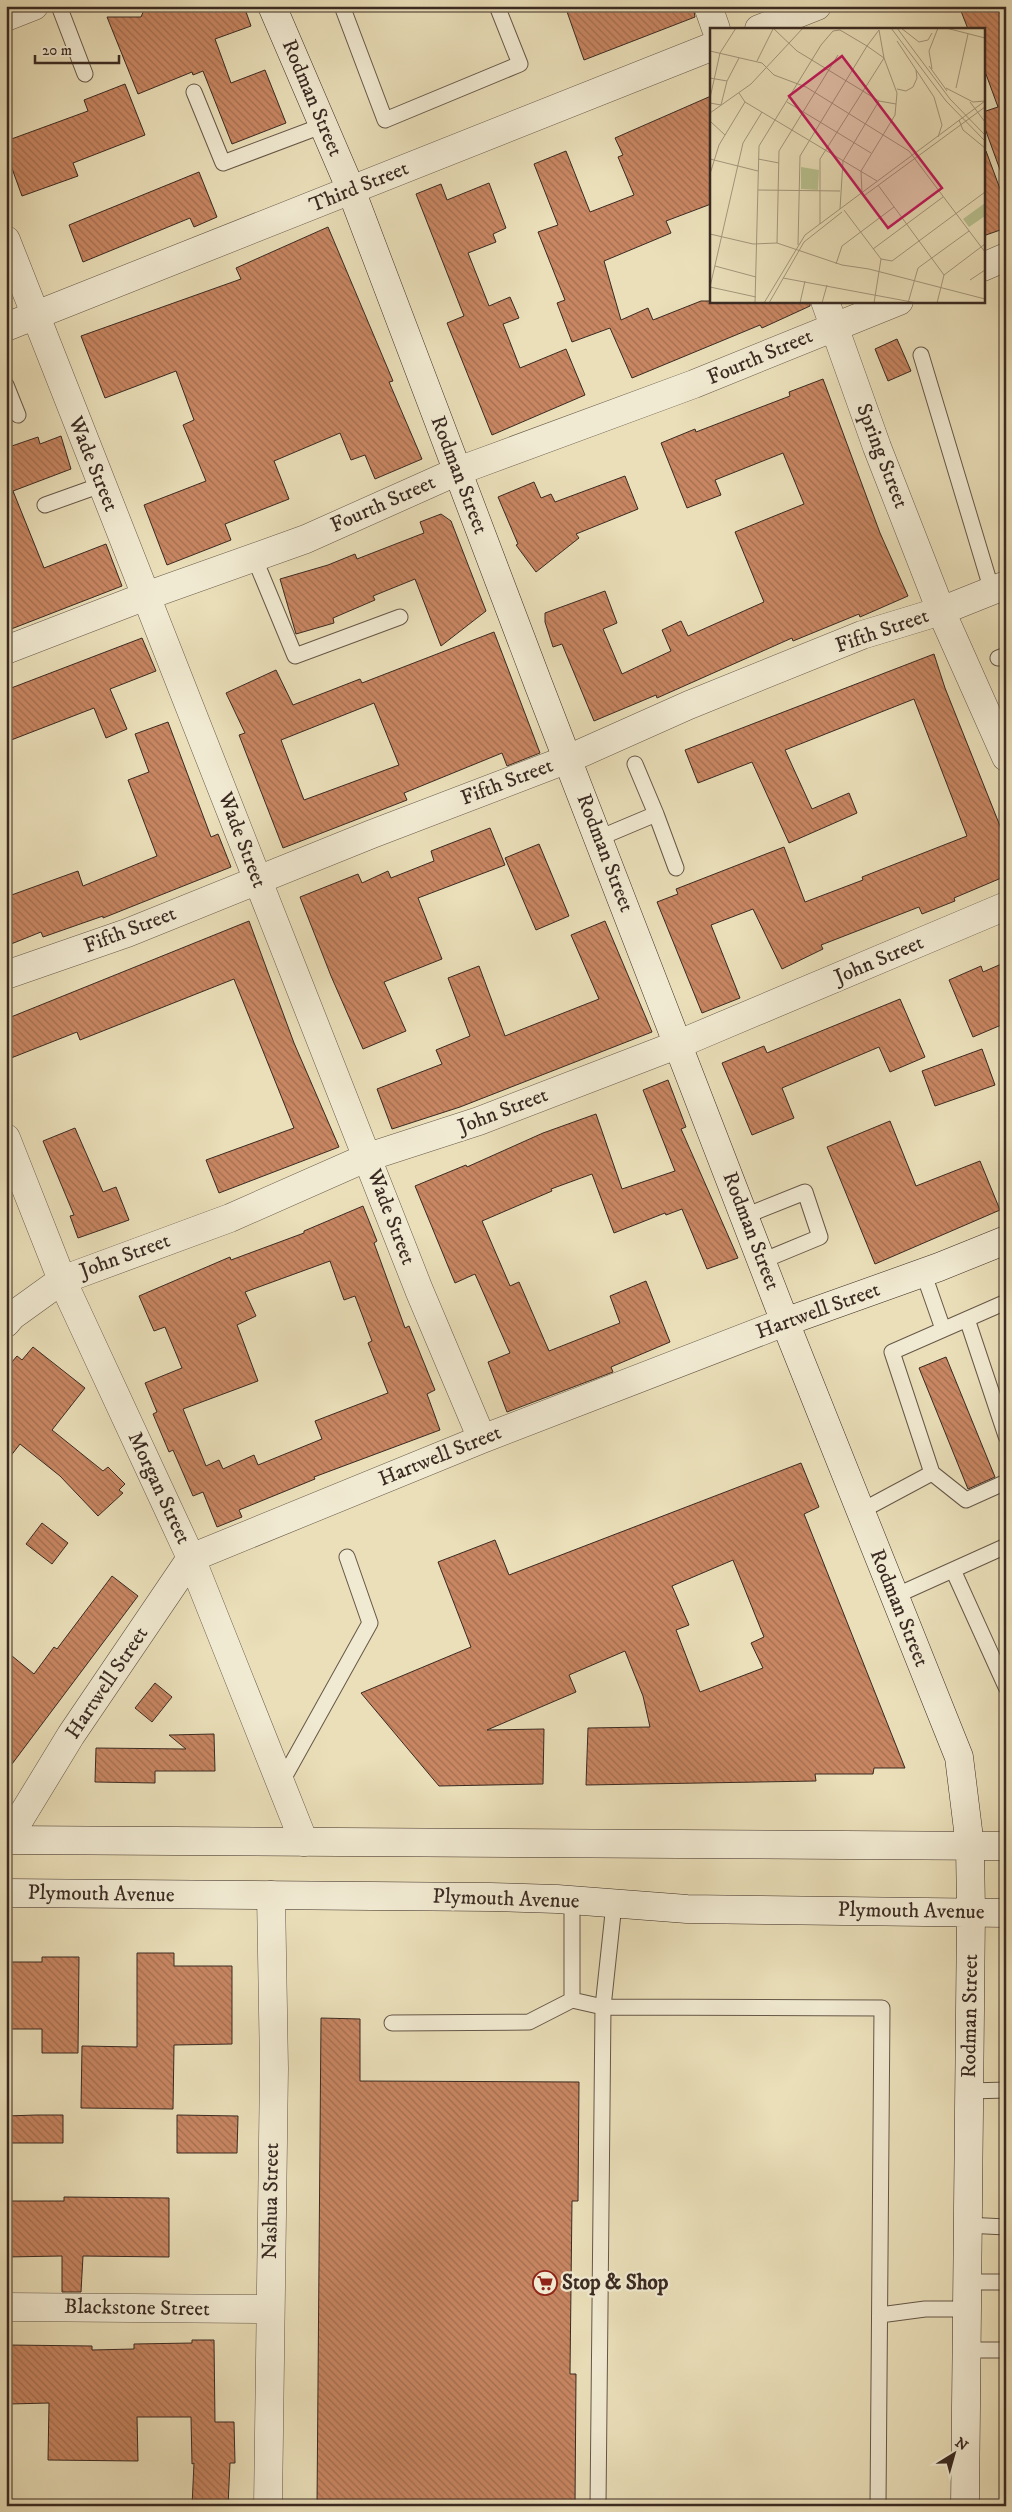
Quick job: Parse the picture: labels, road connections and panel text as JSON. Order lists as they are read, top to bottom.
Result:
{
  "streets": {
    "street": [
      "Rodman Street",
      "Third Street",
      "Fourth Street",
      "Spring Street",
      "Wade Street",
      "Fifth Street",
      "John Street",
      "Hartwell Street",
      "Morgan Street",
      "Plymouth Avenue",
      "Nashua Street",
      "Blackstone Street"
    ]
  },
  "crossings": [
    ["Rodman Street", "Third Street"],
    ["Rodman Street", "Fourth Street"],
    ["Rodman Street", "Fifth Street"],
    ["Rodman Street", "John Street"],
    ["Rodman Street", "Hartwell Street"],
    ["Rodman Street", "Plymouth Avenue"],
    ["Third Street", "Wade Street"],
    ["Fourth Street", "Spring Street"],
    ["Fourth Street", "Wade Street"],
    ["Spring Street", "Fifth Street"],
    ["Wade Street", "Fifth Street"],
    ["Wade Street", "John Street"],
    ["Wade Street", "Hartwell Street"],
    ["John Street", "Morgan Street"],
    ["Hartwell Street", "Morgan Street"],
    ["Plymouth Avenue", "Nashua Street"],
    ["Nashua Street", "Blackstone Street"]
  ],
  "places": {
    "supermarket": ["Stop & Shop"]
  },
  "scale_bar": "20 m",
  "north": "top right"
}
